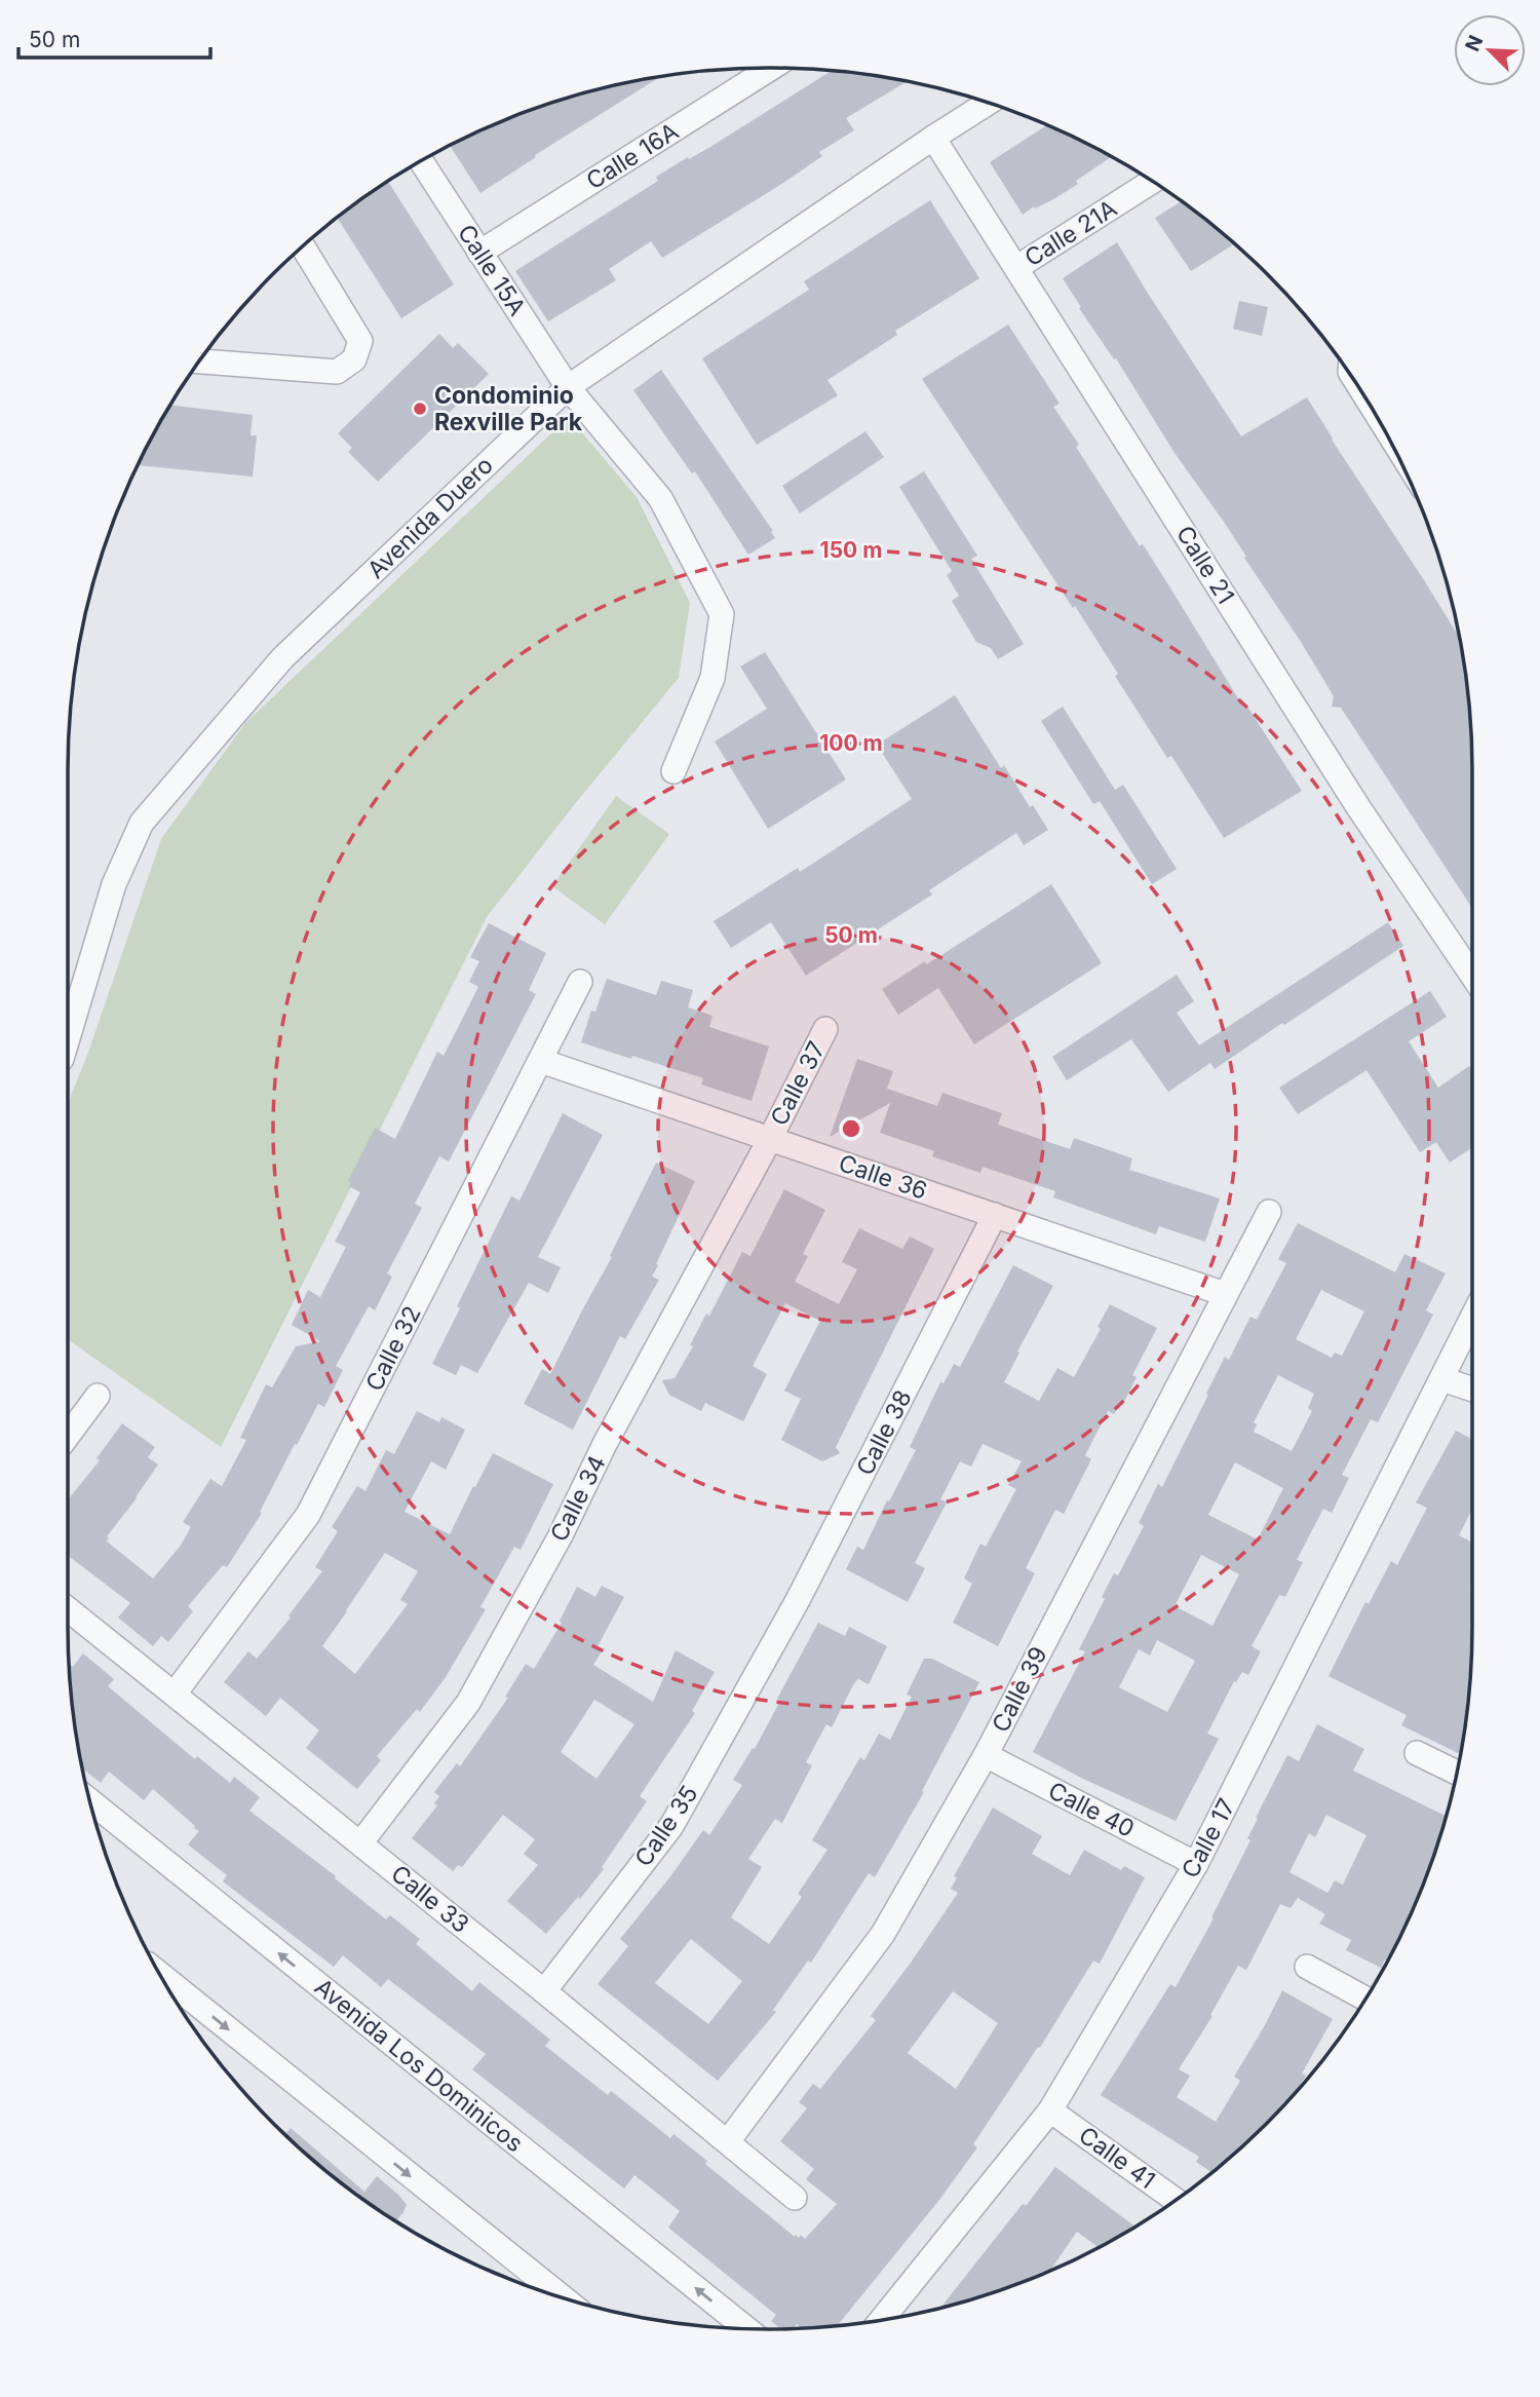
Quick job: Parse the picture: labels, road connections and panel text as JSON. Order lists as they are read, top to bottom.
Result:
{
  "streets": {
    "street": [
      "Calle 16A",
      "Calle 21A",
      "Calle 15A",
      "Avenida Duero",
      "Calle 21",
      "Calle 37",
      "Calle 36",
      "Calle 32",
      "Calle 38",
      "Calle 34",
      "Calle 39",
      "Calle 40",
      "Calle 35",
      "Calle 17",
      "Calle 33",
      "Avenida Los Dominicos",
      "Calle 41"
    ]
  },
  "crossings": [
    ["Calle 16A", "Calle 15A"],
    ["Calle 21A", "Calle 21"],
    ["Calle 15A", "Avenida Duero"],
    ["Avenida Duero", "Calle 21"],
    ["Calle 37", "Calle 36"],
    ["Calle 37", "Calle 34"],
    ["Calle 36", "Calle 32"],
    ["Calle 36", "Calle 38"],
    ["Calle 36", "Calle 34"],
    ["Calle 36", "Calle 39"],
    ["Calle 32", "Calle 33"],
    ["Calle 38", "Calle 35"],
    ["Calle 34", "Calle 33"],
    ["Calle 39", "Calle 40"],
    ["Calle 39", "Calle 33"],
    ["Calle 40", "Calle 17"],
    ["Calle 35", "Calle 33"],
    ["Calle 17", "Calle 41"]
  ],
  "places": ["Condominio Rexville Park"],
  "scale_bar": "50 m",
  "north": "top left",
  "rings": ["150 m", "100 m", "50 m"]
}
